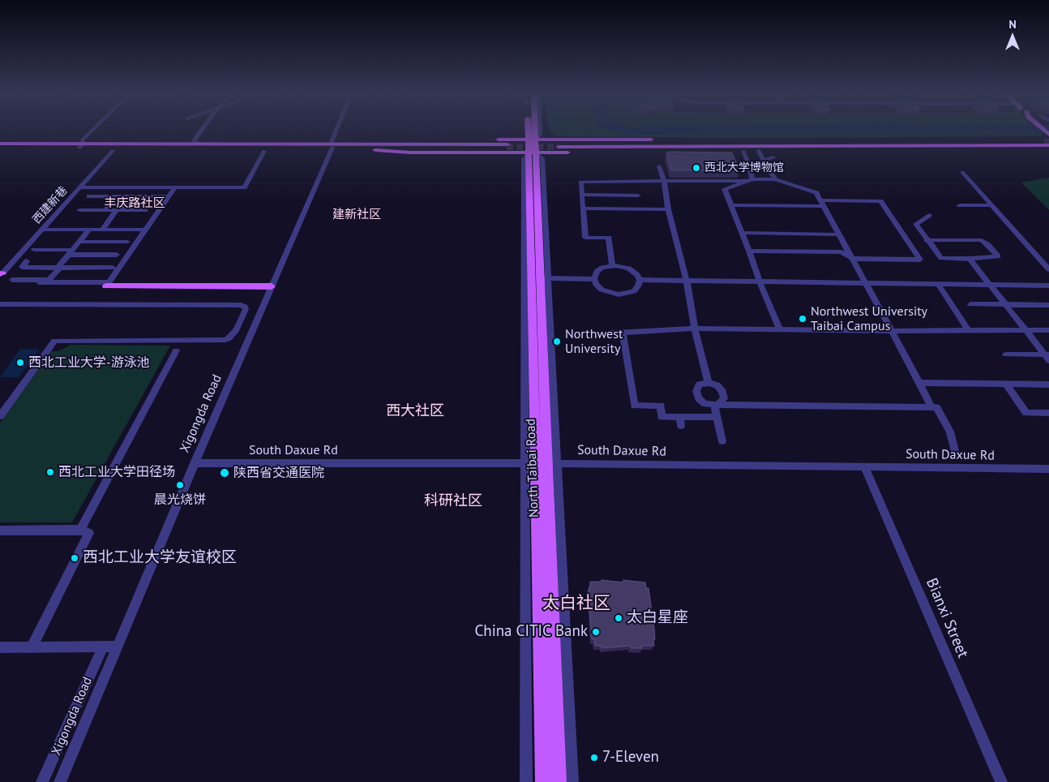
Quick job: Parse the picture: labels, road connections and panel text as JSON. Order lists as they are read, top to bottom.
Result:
{
  "streets": {
    "main road": ["North Taibai Road"],
    "street": [
      "西建新巷",
      "Xigongda Road",
      "South Daxue Rd",
      "Bianxi Street"
    ]
  },
  "crossings": [
    ["Xigongda Road", "South Daxue Rd"],
    ["South Daxue Rd", "North Taibai Road"],
    ["South Daxue Rd", "Bianxi Street"]
  ],
  "districts": [
    "丰庆路社区",
    "建新社区",
    "西大社区",
    "科研社区",
    "太白社区"
  ],
  "places": [
    "西北大学博物馆",
    "Northwest University Taibai Campus",
    "Northwest University",
    "西北工业大学-游泳池",
    "西北工业大学田径场",
    "陕西省交通医院",
    "晨光烧饼",
    "西北工业大学友谊校区",
    "太白星座",
    "China CITIC Bank",
    "7-Eleven"
  ],
  "north": "top"
}
